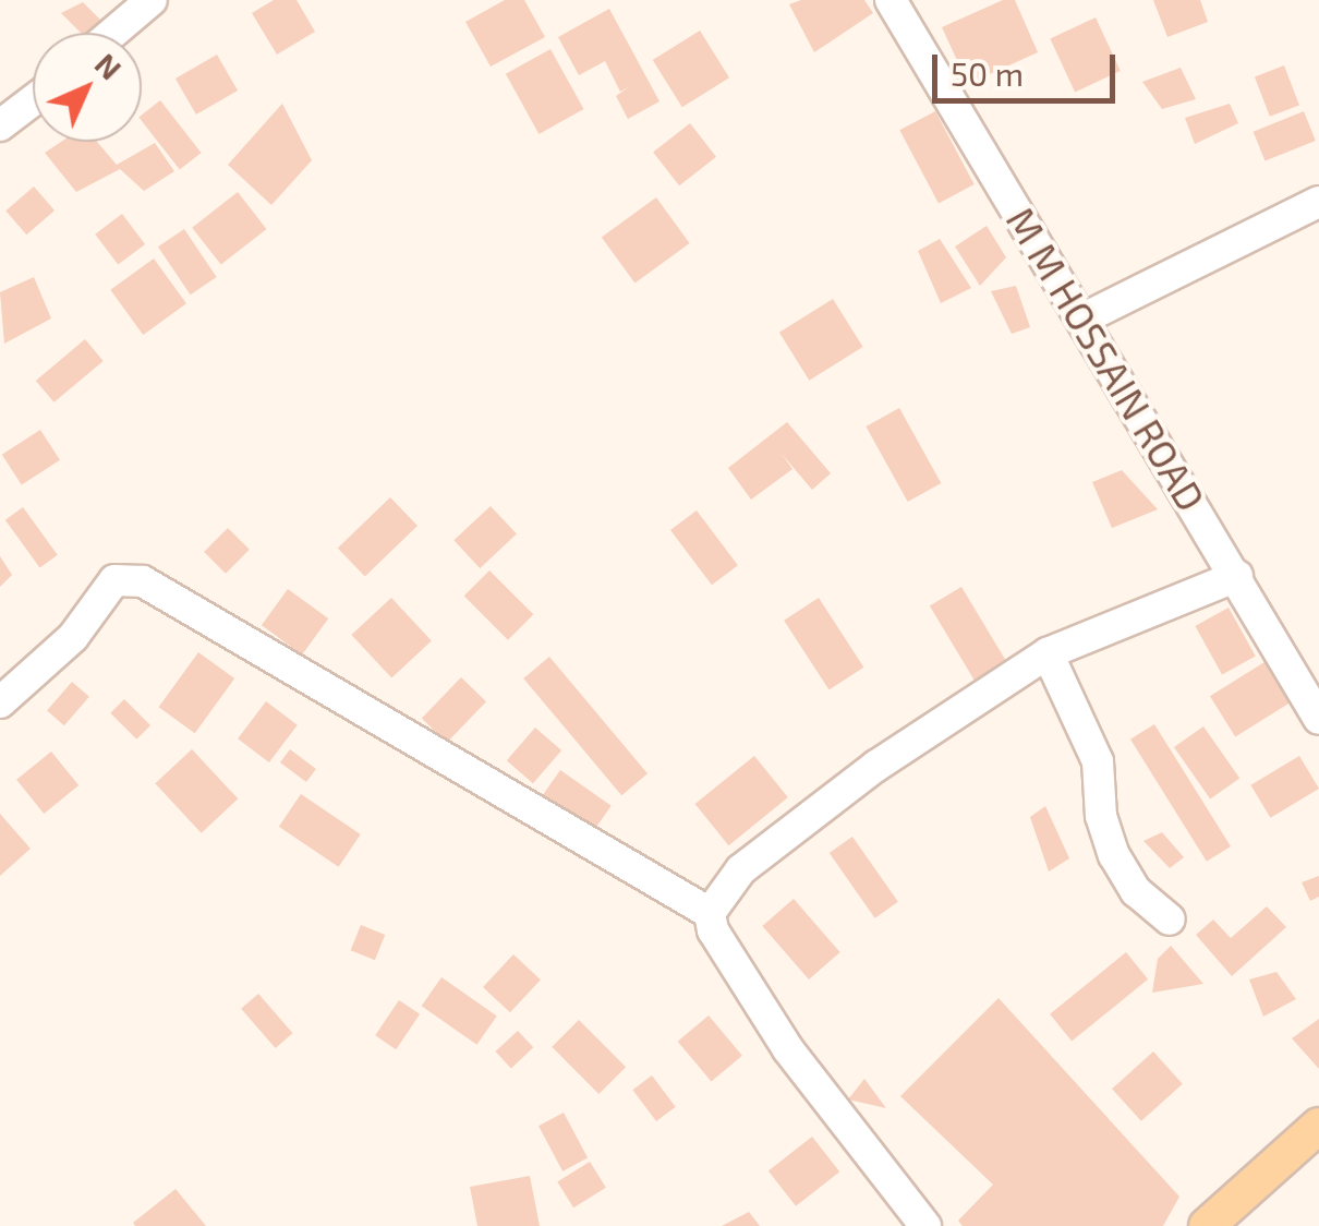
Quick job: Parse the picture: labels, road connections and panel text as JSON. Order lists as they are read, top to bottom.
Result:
{
  "streets": {
    "street": ["M M HOSSAIN ROAD"]
  },
  "scale_bar": "50 m",
  "north": "top right"
}
